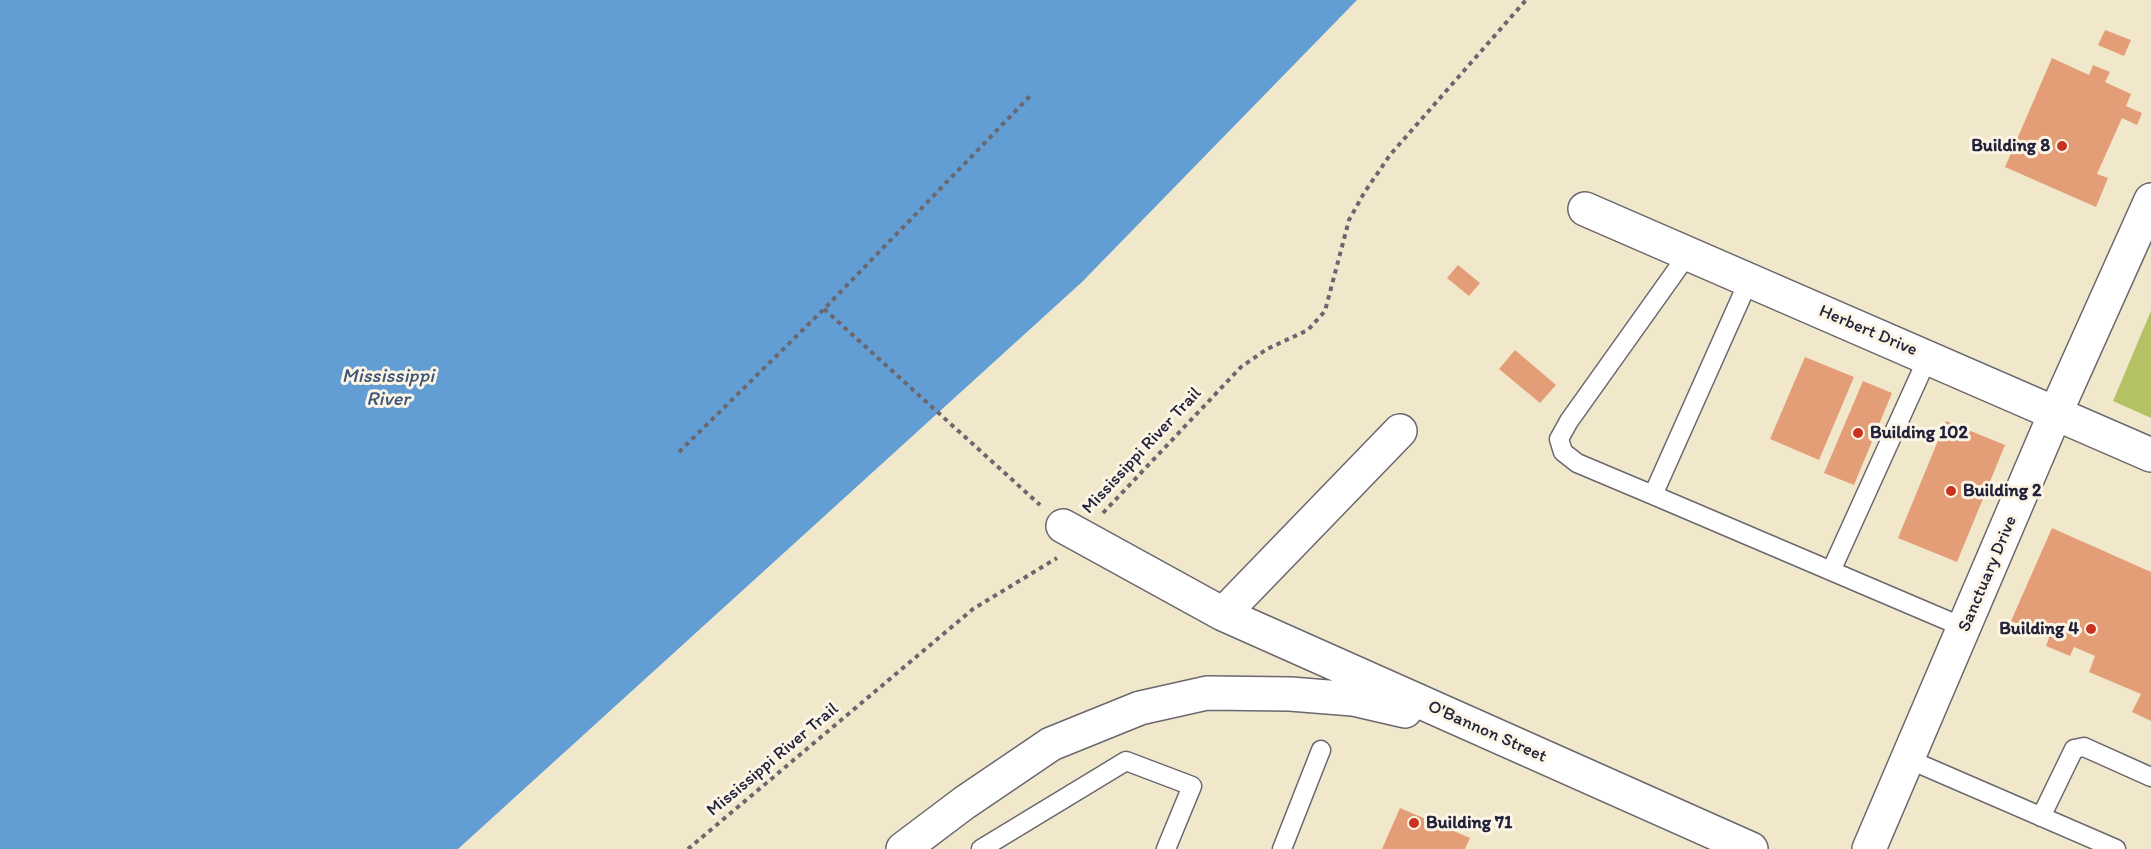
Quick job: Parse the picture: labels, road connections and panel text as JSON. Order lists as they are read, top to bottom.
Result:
{
  "streets": {
    "street": ["Herbert Drive", "Sanctuary Drive", "O'Bannon Street"],
    "path": ["Mississippi River Trail"]
  },
  "crossings": [
    ["Herbert Drive", "Sanctuary Drive"],
    ["Mississippi River Trail", "O'Bannon Street"]
  ],
  "water": ["Mississippi River"],
  "places": [
    "Building 8",
    "Building 102",
    "Building 2",
    "Building 4",
    "Building 71"
  ]
}
